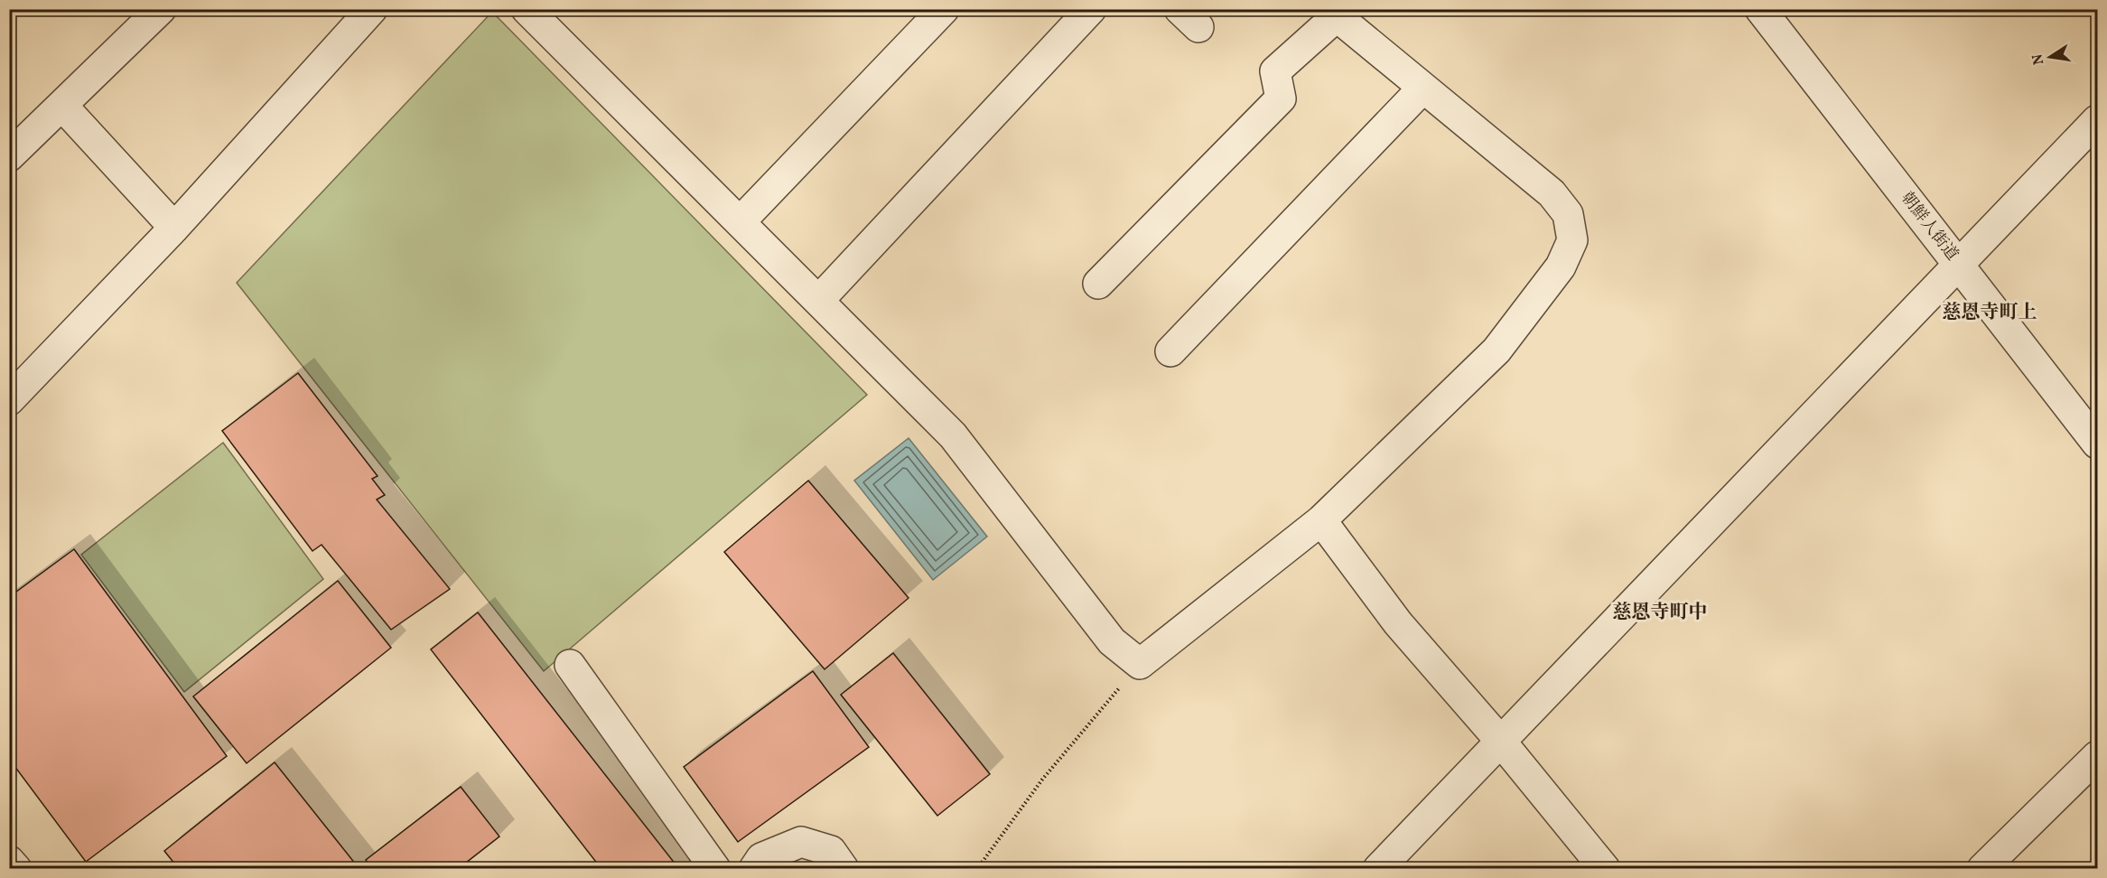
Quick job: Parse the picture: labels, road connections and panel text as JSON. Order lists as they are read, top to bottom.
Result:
{
  "streets": {
    "street": ["朝鮮人街道"]
  },
  "districts": ["慈恩寺町上", "慈恩寺町中"],
  "north": "left"
}
